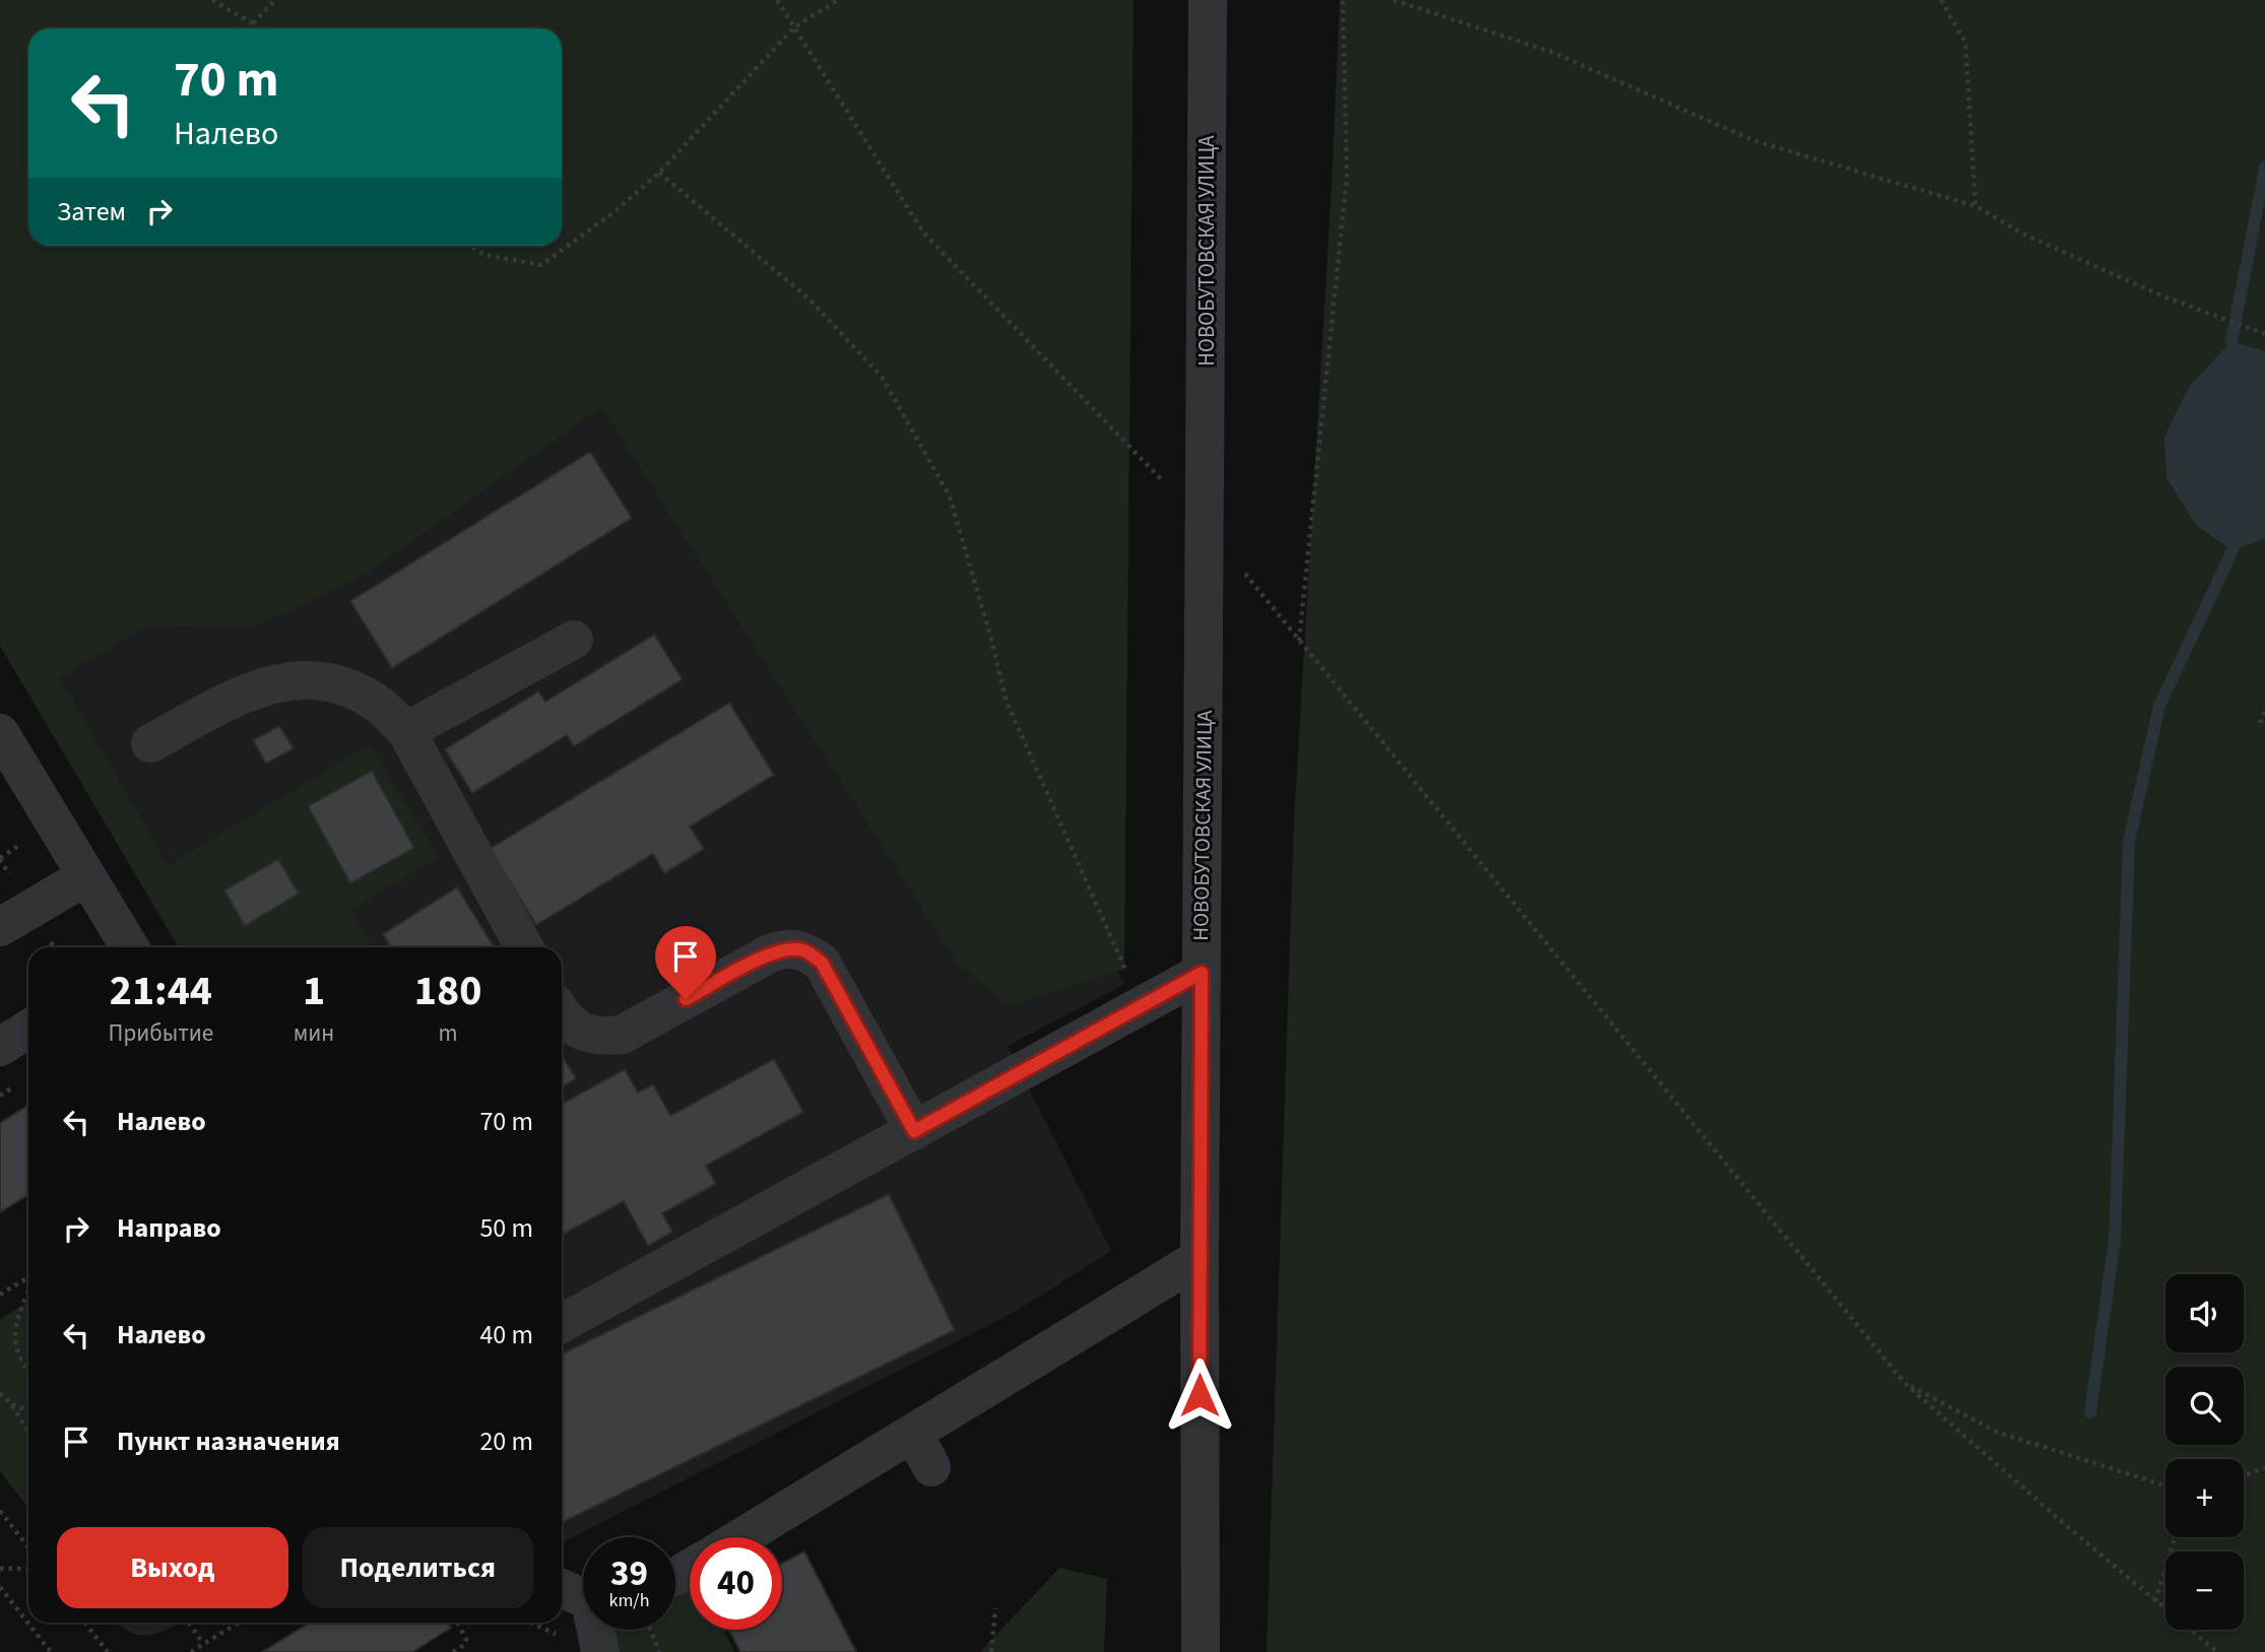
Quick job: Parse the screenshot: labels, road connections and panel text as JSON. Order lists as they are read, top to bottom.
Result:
{
  "streets": {
    "street": ["НОВОБУТОВСКАЯ УЛИЦА"]
  },
  "page": {
    "turn": ["70 m", "Налево"],
    "then": "Затем",
    "eta": [
      "21:44",
      "Прибытие",
      "1",
      "мин",
      "180",
      "m"
    ],
    "list": [
      {
        "name": "Налево",
        "value": "70 m"
      },
      {
        "name": "Направо",
        "value": "50 m"
      },
      {
        "name": "Налево",
        "value": "40 m"
      },
      {
        "name": "Пункт назначения",
        "value": "20 m"
      }
    ],
    "map_buttons": ["+", "−"],
    "buttons": ["Выход", "Поделиться"],
    "speed": "39 km/h",
    "limit": "40"
  }
}
